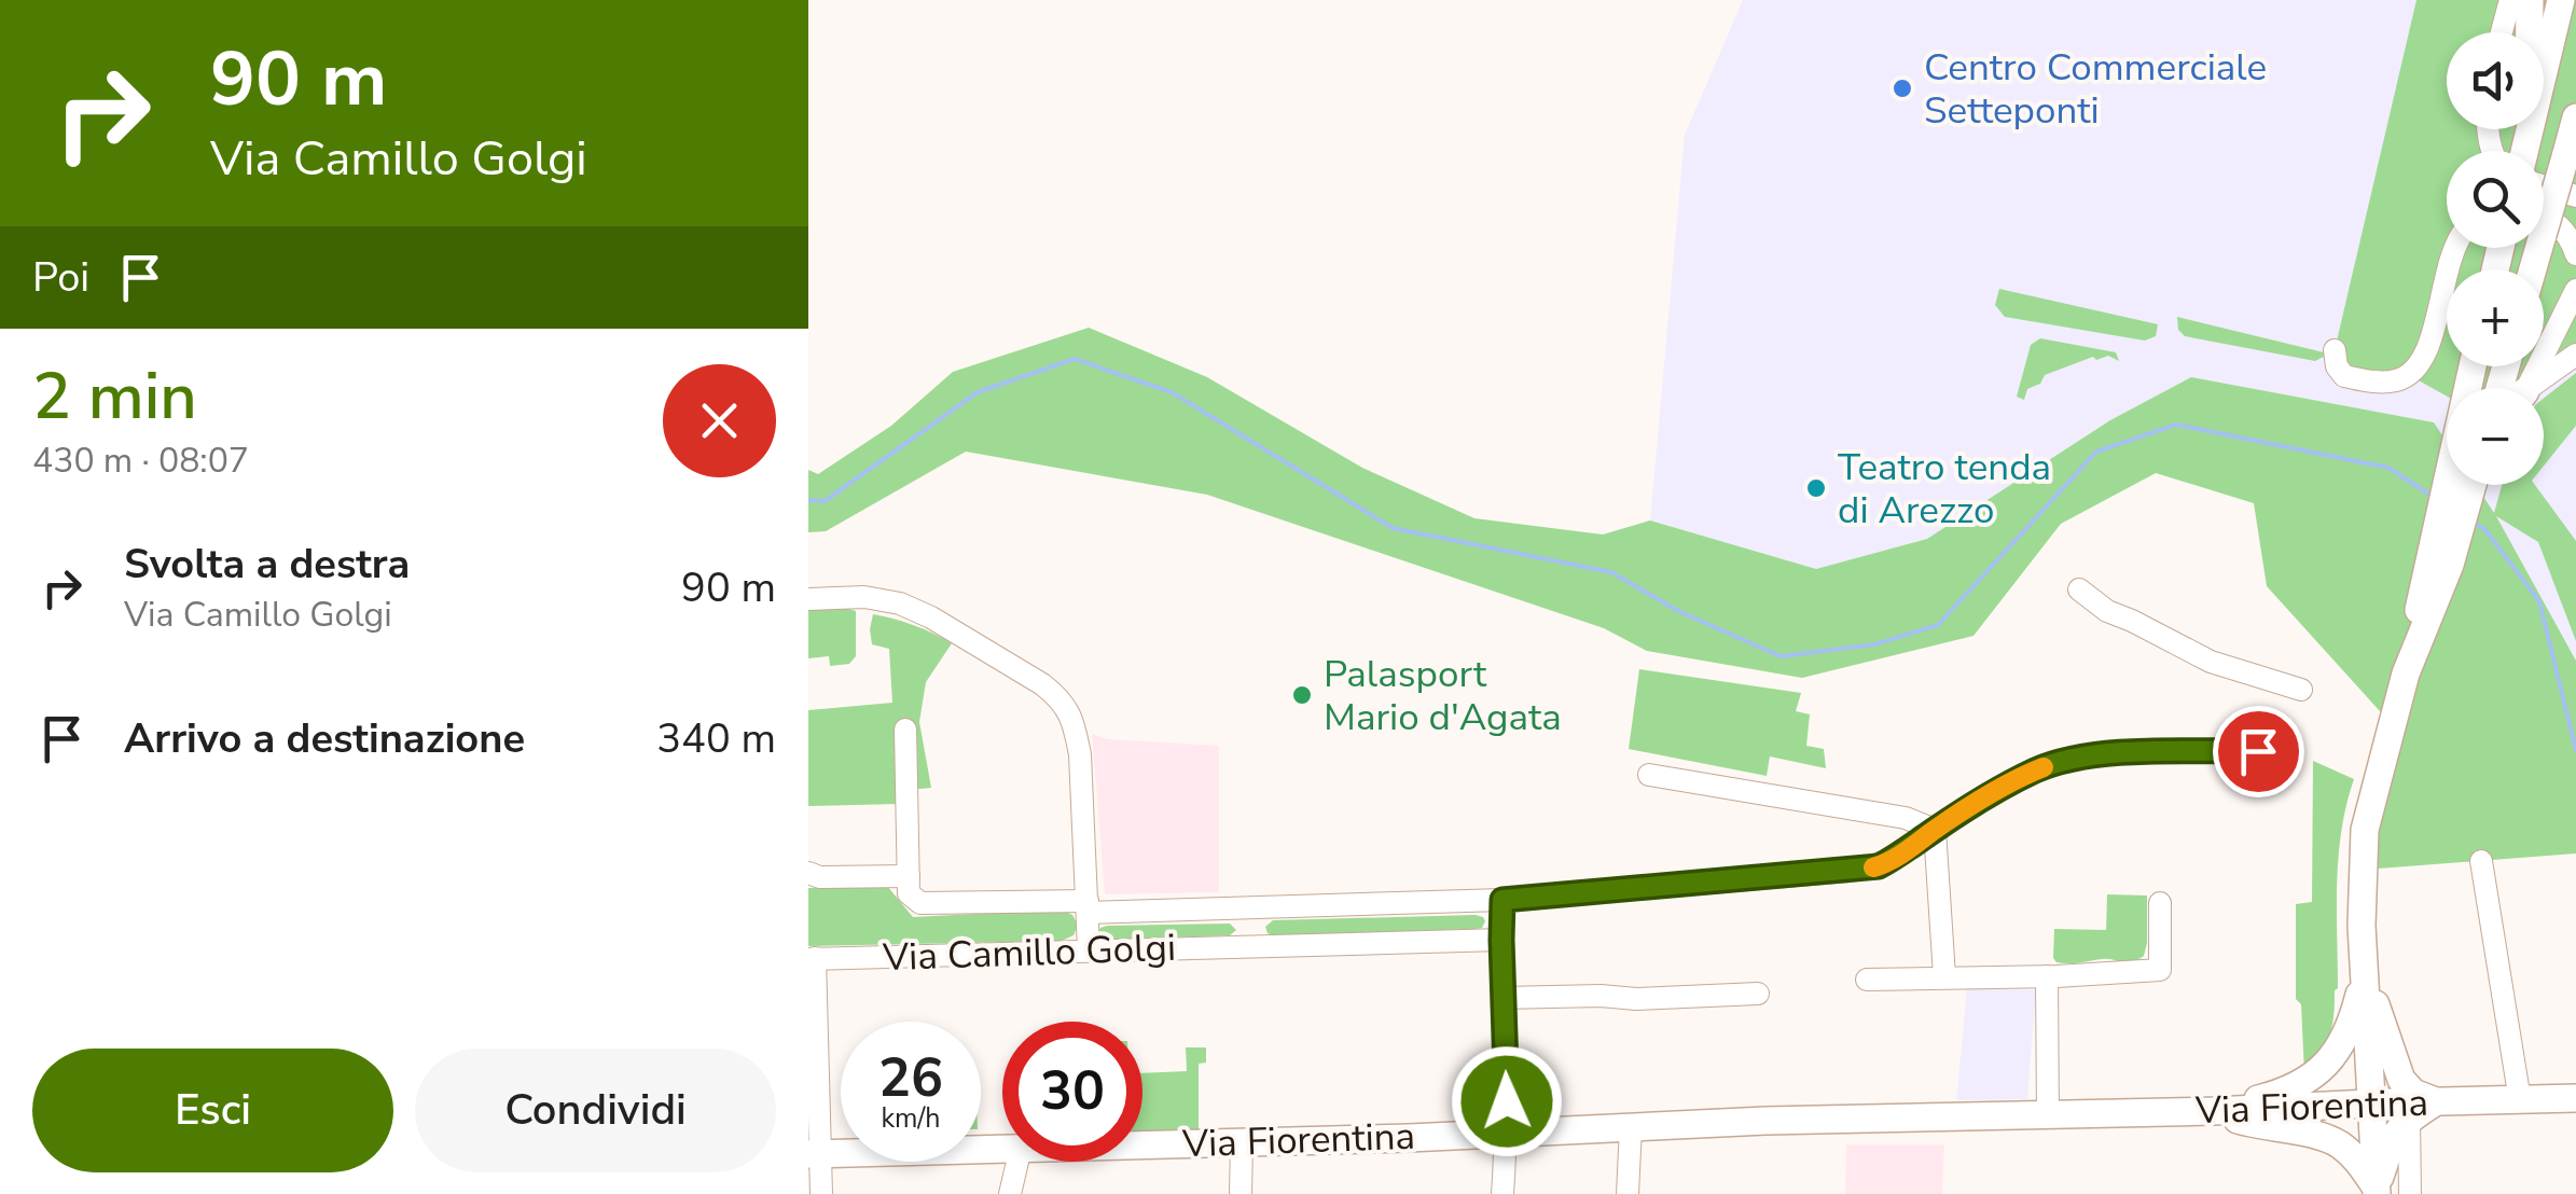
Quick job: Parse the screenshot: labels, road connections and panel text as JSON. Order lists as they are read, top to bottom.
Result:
{
  "streets": {
    "main road": ["Via Fiorentina"],
    "street": ["Via Camillo Golgi"]
  },
  "places": ["Centro Commerciale Setteponti", "Teatro tenda di Arezzo", "Palasport Mario d'Agata"],
  "page": {
    "turn": ["90 m", "Via Camillo Golgi"],
    "map_buttons": ["+", "−"],
    "then": "Poi",
    "heading": ["2 min", "430 m · 08:07"],
    "list": [
      {
        "name": "Svolta a destra",
        "note": "Via Camillo Golgi",
        "value": "90 m"
      },
      {
        "name": "Arrivo a destinazione",
        "value": "340 m"
      }
    ],
    "speed": "26 km/h",
    "limit": "30",
    "buttons": ["Esci", "Condividi"]
  }
}
